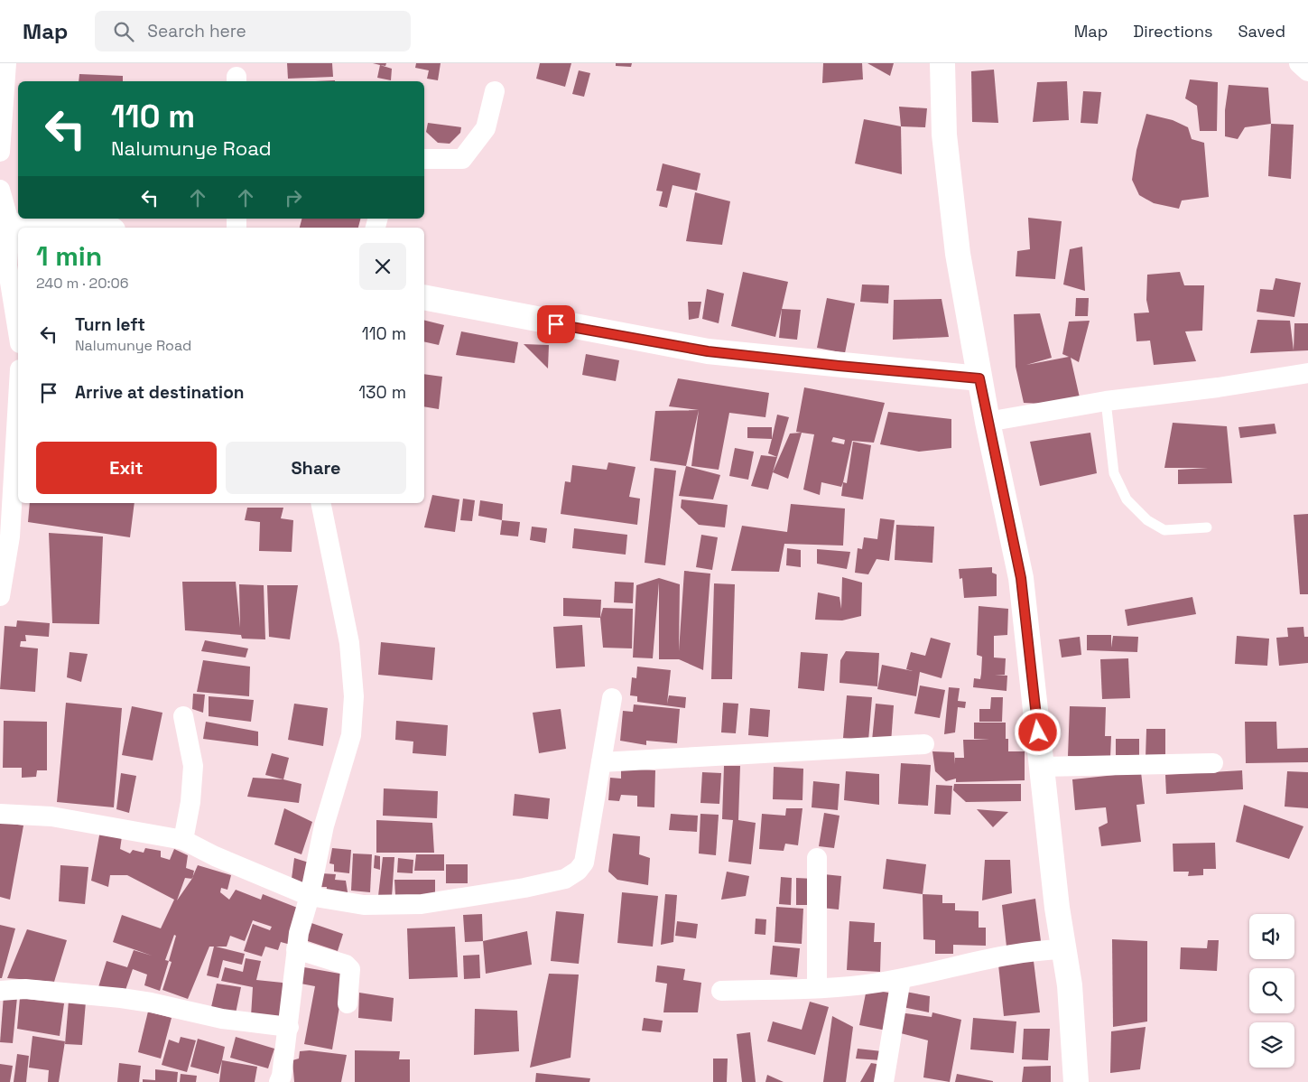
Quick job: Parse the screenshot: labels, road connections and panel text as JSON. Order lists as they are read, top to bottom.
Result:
{
  "page": {
    "header": "Map",
    "search": "Search here",
    "nav": ["Map", "Directions", "Saved"],
    "turn": ["110 m", "Nalumunye Road"],
    "heading": ["1 min", "240 m · 20:06"],
    "list": [
      {
        "name": "Turn left",
        "note": "Nalumunye Road",
        "value": "110 m"
      },
      {
        "name": "Arrive at destination",
        "value": "130 m"
      }
    ],
    "buttons": ["Exit", "Share"]
  }
}
